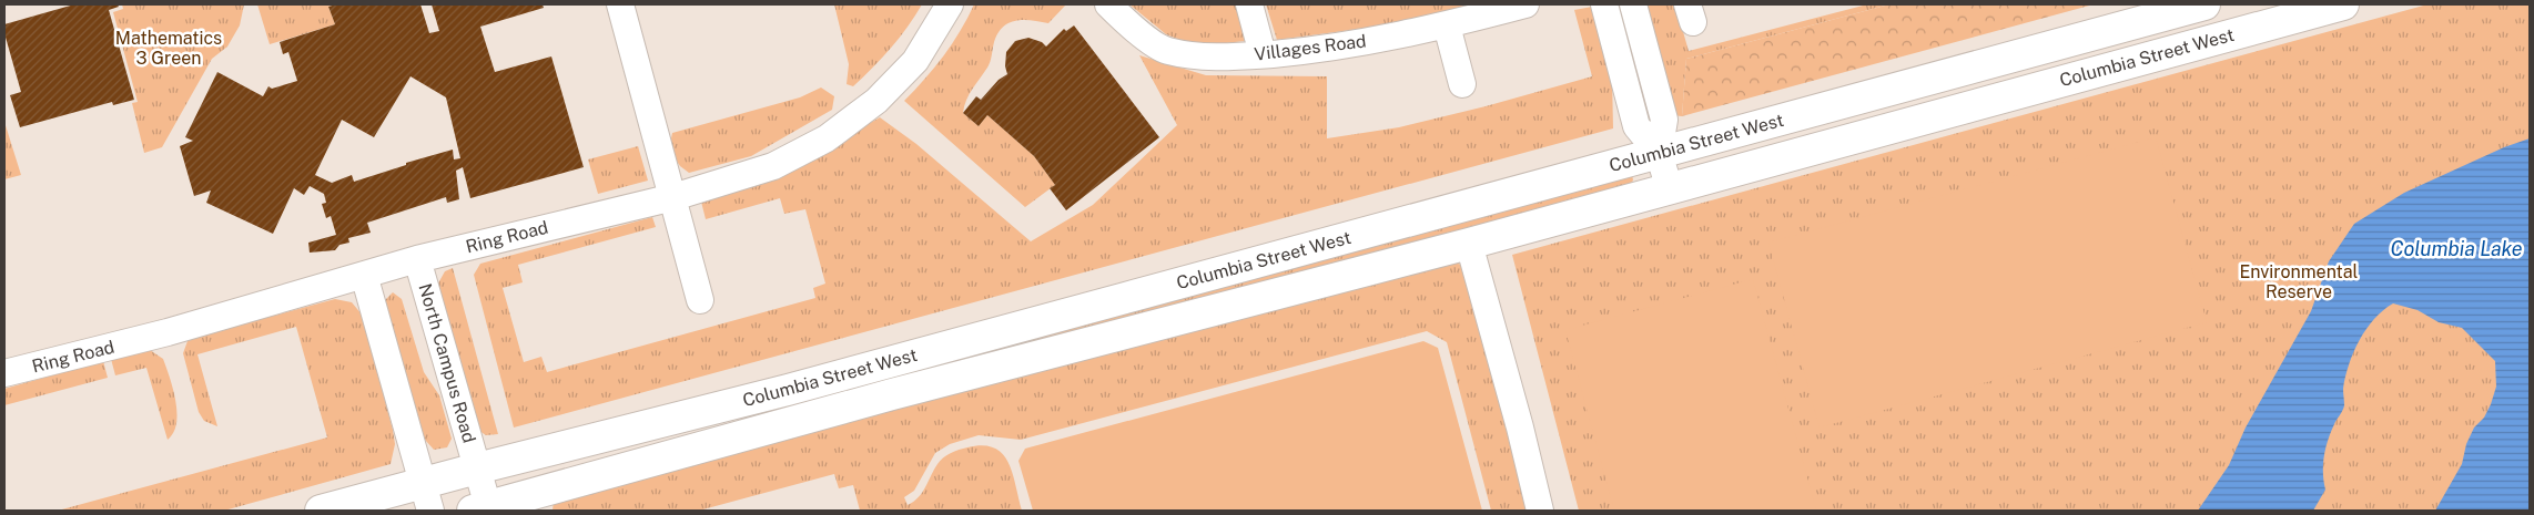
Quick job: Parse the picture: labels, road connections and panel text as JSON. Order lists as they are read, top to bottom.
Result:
{
  "streets": {
    "main road": ["Columbia Street West"],
    "street": ["Villages Road", "Ring Road", "North Campus Road"]
  },
  "crossings": [
    ["Columbia Street West", "North Campus Road"],
    ["Ring Road", "North Campus Road"]
  ],
  "water": ["Columbia Lake"],
  "parks": ["Mathematics 3 Green", "Environmental Reserve"]
}
